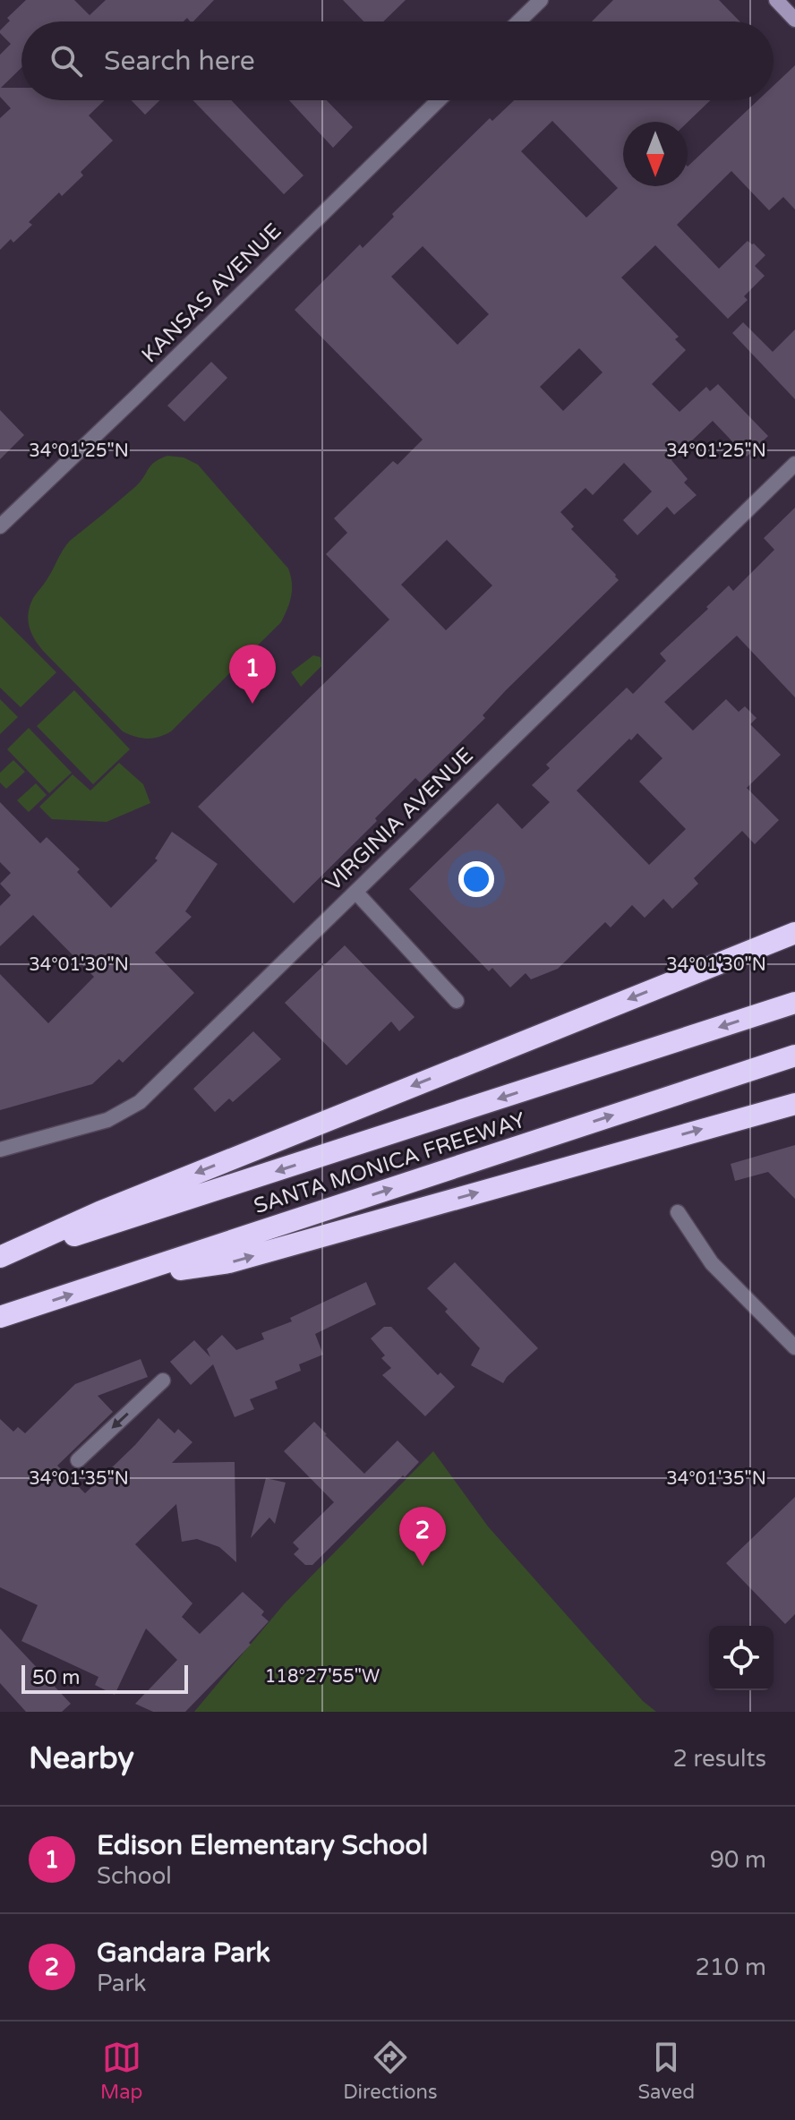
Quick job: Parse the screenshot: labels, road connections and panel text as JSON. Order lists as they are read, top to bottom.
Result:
{
  "streets": {
    "highway": ["SANTA MONICA FREEWAY"],
    "street": ["KANSAS AVENUE", "VIRGINIA AVENUE"]
  },
  "scale_bar": "50 m",
  "north": "bottom",
  "page": {
    "search": "Search here",
    "pins": ["1", "2"],
    "scale": "50 m",
    "heading": ["Nearby", "2 results"],
    "list": [
      {
        "mark": "1",
        "name": "Edison Elementary School",
        "note": "School",
        "value": "90 m"
      },
      {
        "mark": "2",
        "name": "Gandara Park",
        "note": "Park",
        "value": "210 m"
      }
    ],
    "nav": ["Map", "Directions", "Saved"]
  },
  "coordinates": [
    "34°01'25\"N",
    "34°01'30\"N",
    "34°01'35\"N",
    "118°27'55\"W"
  ]
}
